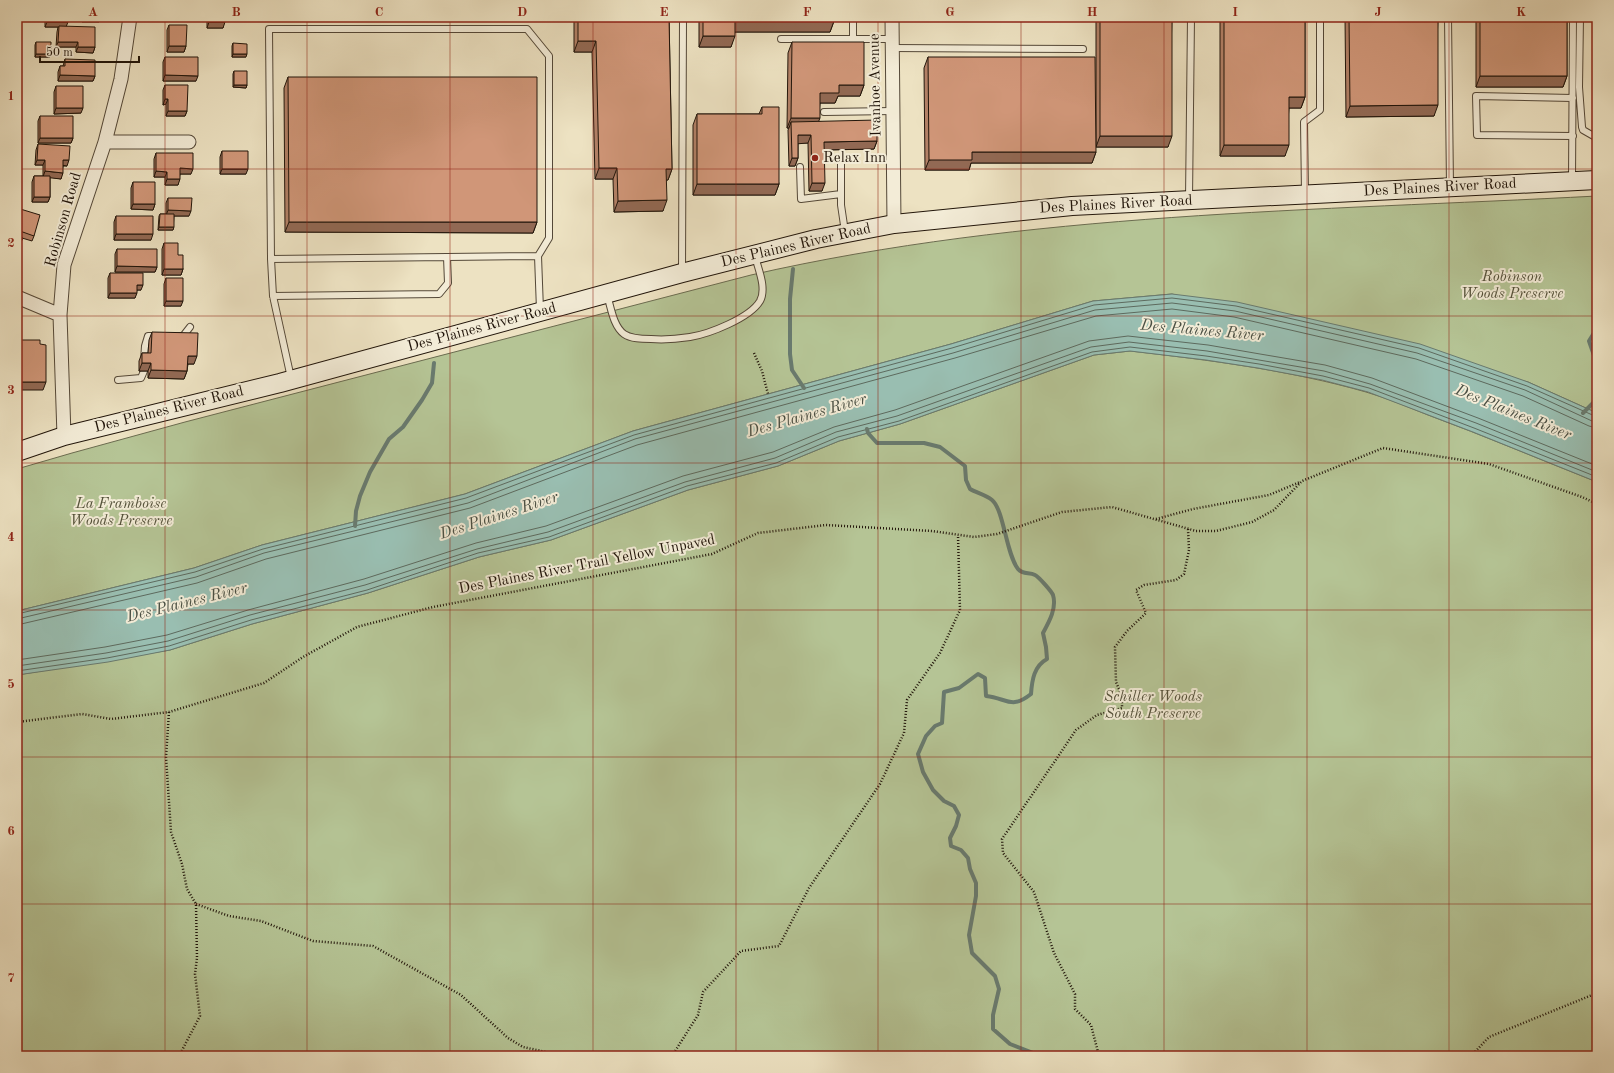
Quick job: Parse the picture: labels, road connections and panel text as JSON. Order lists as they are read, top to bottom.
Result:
{
  "streets": {
    "main road": ["Des Plaines River Road"],
    "street": ["Ivanhoe Avenue", "Robinson Road"],
    "path": ["Des Plaines River Trail Yellow Unpaved"]
  },
  "crossings": [
    ["Ivanhoe Avenue", "Des Plaines River Road"],
    ["Des Plaines River Road", "Robinson Road"]
  ],
  "water": ["Des Plaines River"],
  "parks": ["Robinson Woods Preserve", "La Framboise Woods Preserve", "Schiller Woods South Preserve"],
  "places": ["Relax Inn"],
  "scale_bar": "50 m",
  "grid": {
    "columns": [
      "A",
      "B",
      "C",
      "D",
      "E",
      "F",
      "G",
      "H",
      "I",
      "J",
      "K"
    ],
    "rows": [
      "1",
      "2",
      "3",
      "4",
      "5",
      "6",
      "7"
    ]
  }
}
